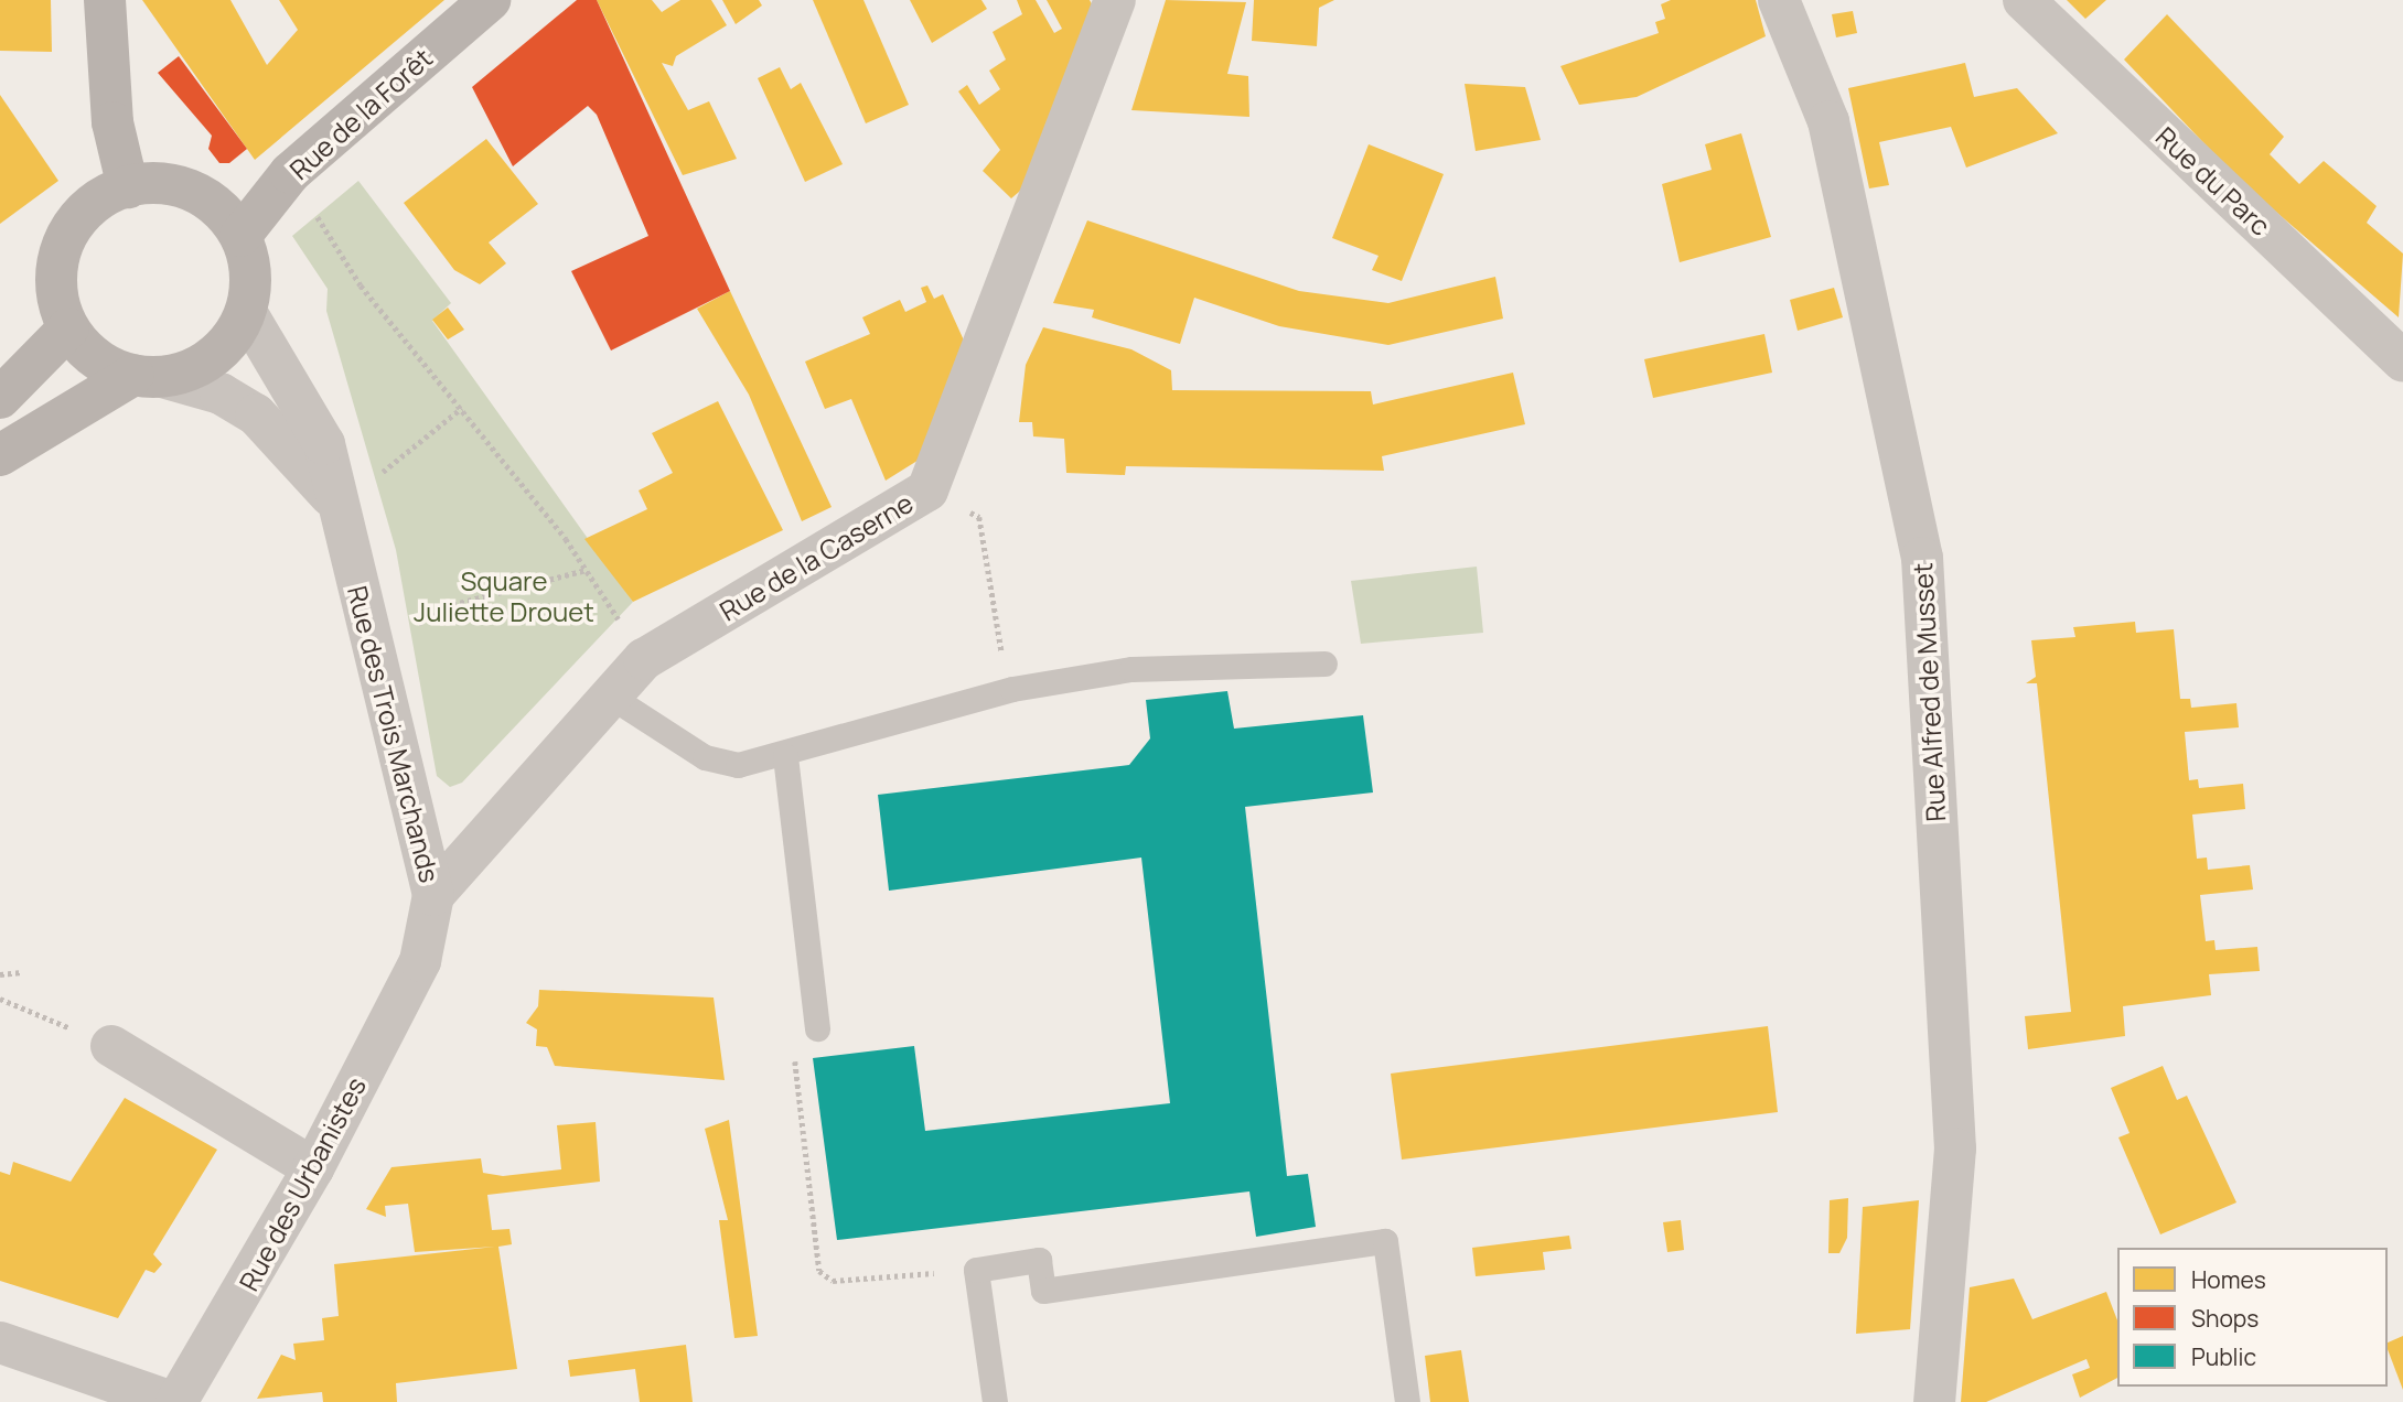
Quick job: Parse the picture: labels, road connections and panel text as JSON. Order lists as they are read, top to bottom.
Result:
{
  "streets": {
    "main road": ["Rue de la Forêt"],
    "street": [
      "Rue du Parc",
      "Rue de la Caserne",
      "Rue Alfred de Musset",
      "Rue des Trois Marchands",
      "Rue des Urbanistes"
    ]
  },
  "crossings": [
    ["Rue de la Forêt", "Rue des Trois Marchands"],
    ["Rue de la Caserne", "Rue des Trois Marchands"],
    ["Rue des Trois Marchands", "Rue des Urbanistes"]
  ],
  "parks": ["Square Juliette Drouet"],
  "legend": ["Homes", "Shops", "Public"]
}
